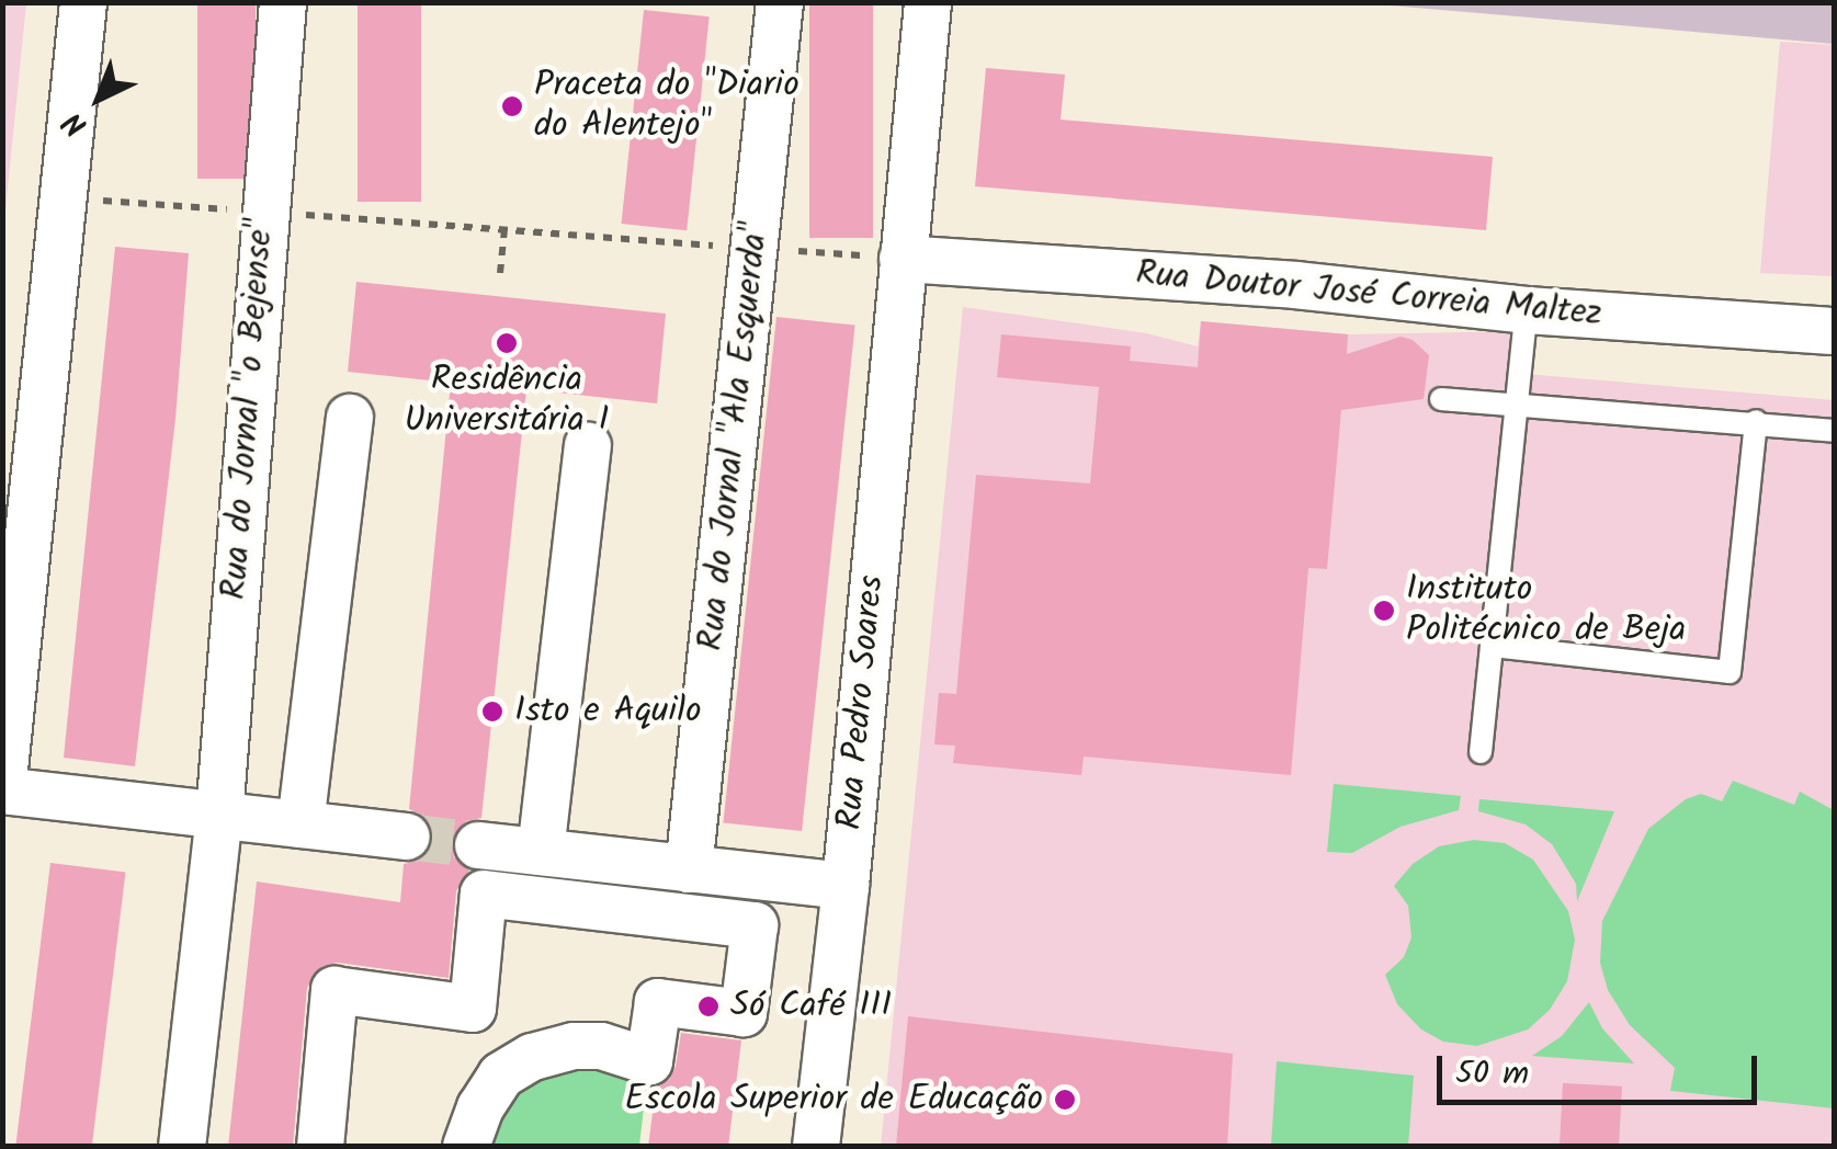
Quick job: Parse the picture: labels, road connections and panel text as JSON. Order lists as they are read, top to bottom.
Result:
{
  "streets": {
    "street": [
      "Rua Doutor José Correia Maltez",
      "Rua do Jornal \"o Bejense\"",
      "Rua do Jornal \"Ala Esquerda\"",
      "Rua Pedro Soares"
    ]
  },
  "crossings": [
    ["Rua Doutor José Correia Maltez", "Rua Pedro Soares"]
  ],
  "places": [
    "Praceta do \"Diario do Alentejo\"",
    "Residência Universitária I",
    "Instituto Politécnico de Beja",
    "Isto e Aquilo",
    "Só Café III",
    "Escola Superior de Educação"
  ],
  "scale_bar": "50 m",
  "north": "bottom left"
}
